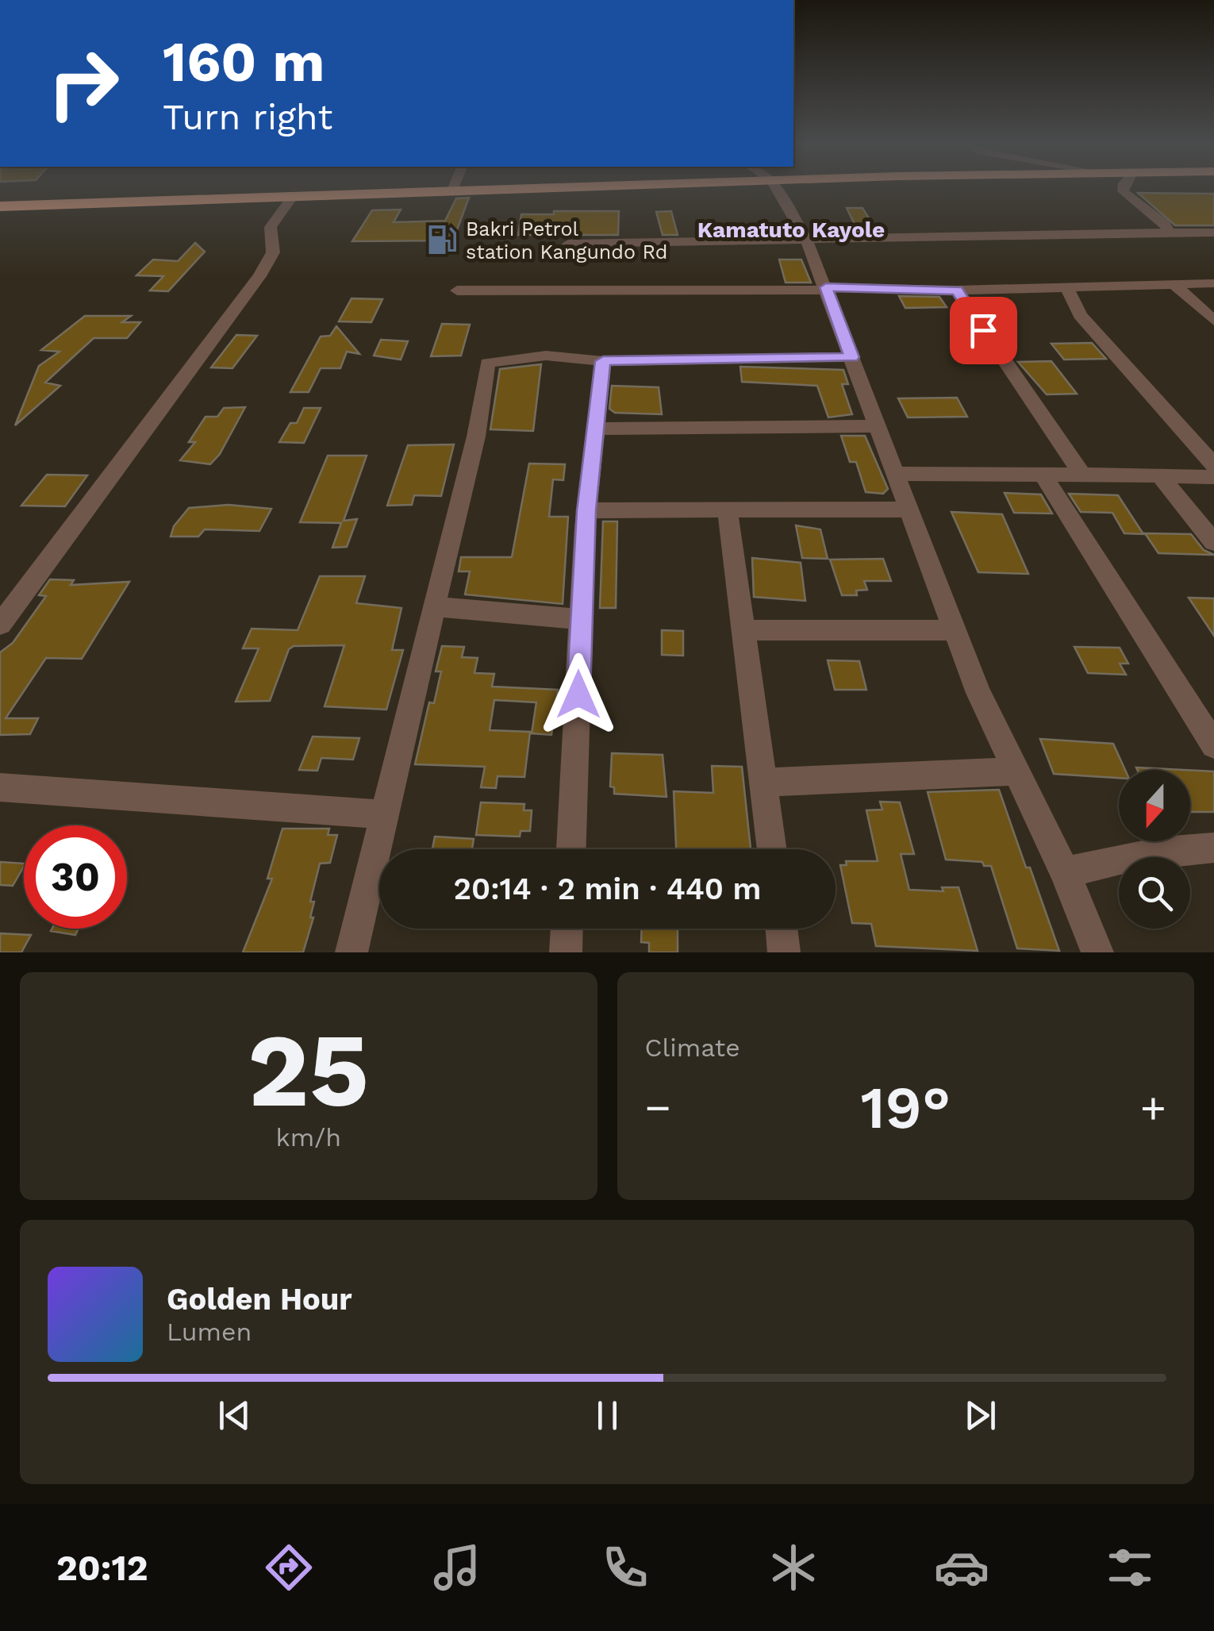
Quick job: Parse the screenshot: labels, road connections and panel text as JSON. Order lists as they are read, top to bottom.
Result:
{
  "districts": ["Kamatuto Kayole"],
  "places": {
    "fuel station": ["Bakri Petrol station Kangundo Rd"]
  },
  "north": "bottom",
  "page": {
    "turn": ["160 m", "Turn right"],
    "limit": "30",
    "trip": "20:14 · 2 min · 440 m",
    "tile": [
      ["25", "km/h"],
      "Climate"
    ],
    "heat": ["−", "19°", "+"],
    "song": ["Golden Hour", "Lumen"],
    "tabs": "20:12"
  }
}
